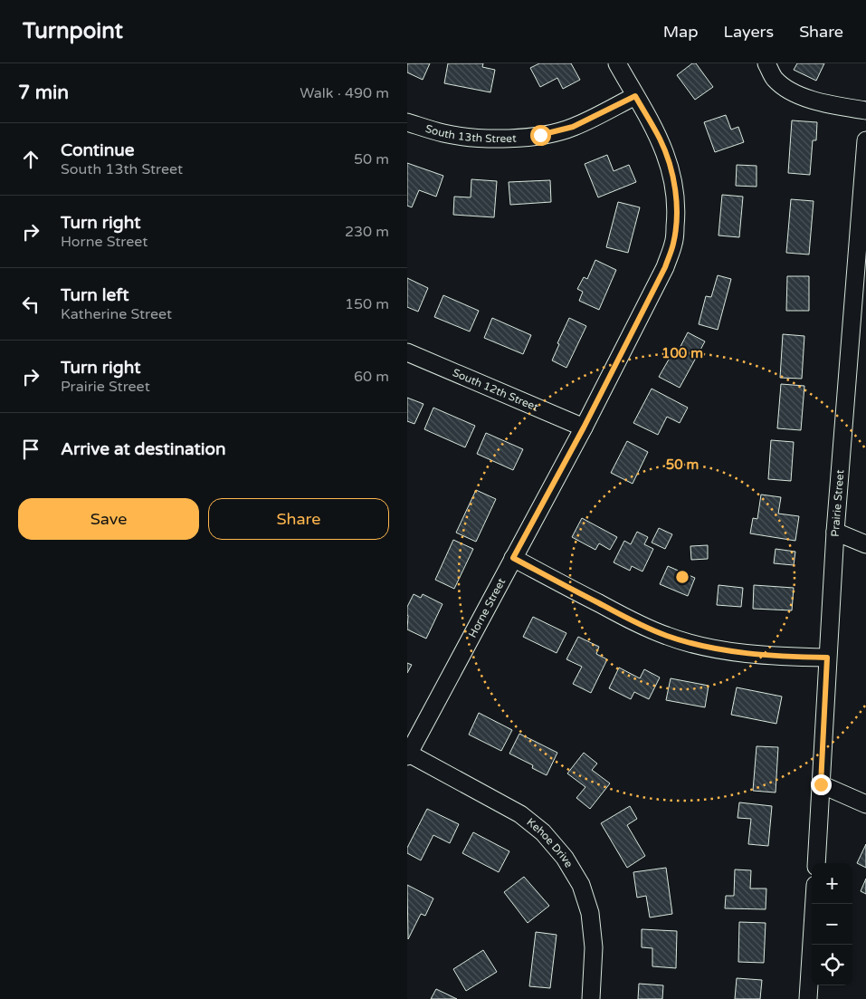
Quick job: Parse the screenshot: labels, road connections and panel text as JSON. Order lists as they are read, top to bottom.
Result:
{
  "streets": {
    "street": [
      "South 13th Street",
      "South 12th Street",
      "Prairie Street",
      "Horne Street",
      "Kehoe Drive"
    ]
  },
  "crossings": [
    ["South 13th Street", "Horne Street"],
    ["South 12th Street", "Horne Street"],
    ["Horne Street", "Kehoe Drive"]
  ],
  "page": {
    "header": "Turnpoint",
    "nav": ["Map", "Layers", "Share"],
    "heading": ["7 min", "Walk · 490 m"],
    "list": [
      ["Continue", "South 13th Street", "50 m"],
      ["Turn right", "Horne Street", "230 m"],
      ["Turn left", "Katherine Street", "150 m"],
      ["Turn right", "Prairie Street", "60 m"],
      "Arrive at destination"
    ],
    "buttons": ["Save", "Share"],
    "map_buttons": ["+", "−"]
  },
  "rings": ["100 m", "50 m"]
}
